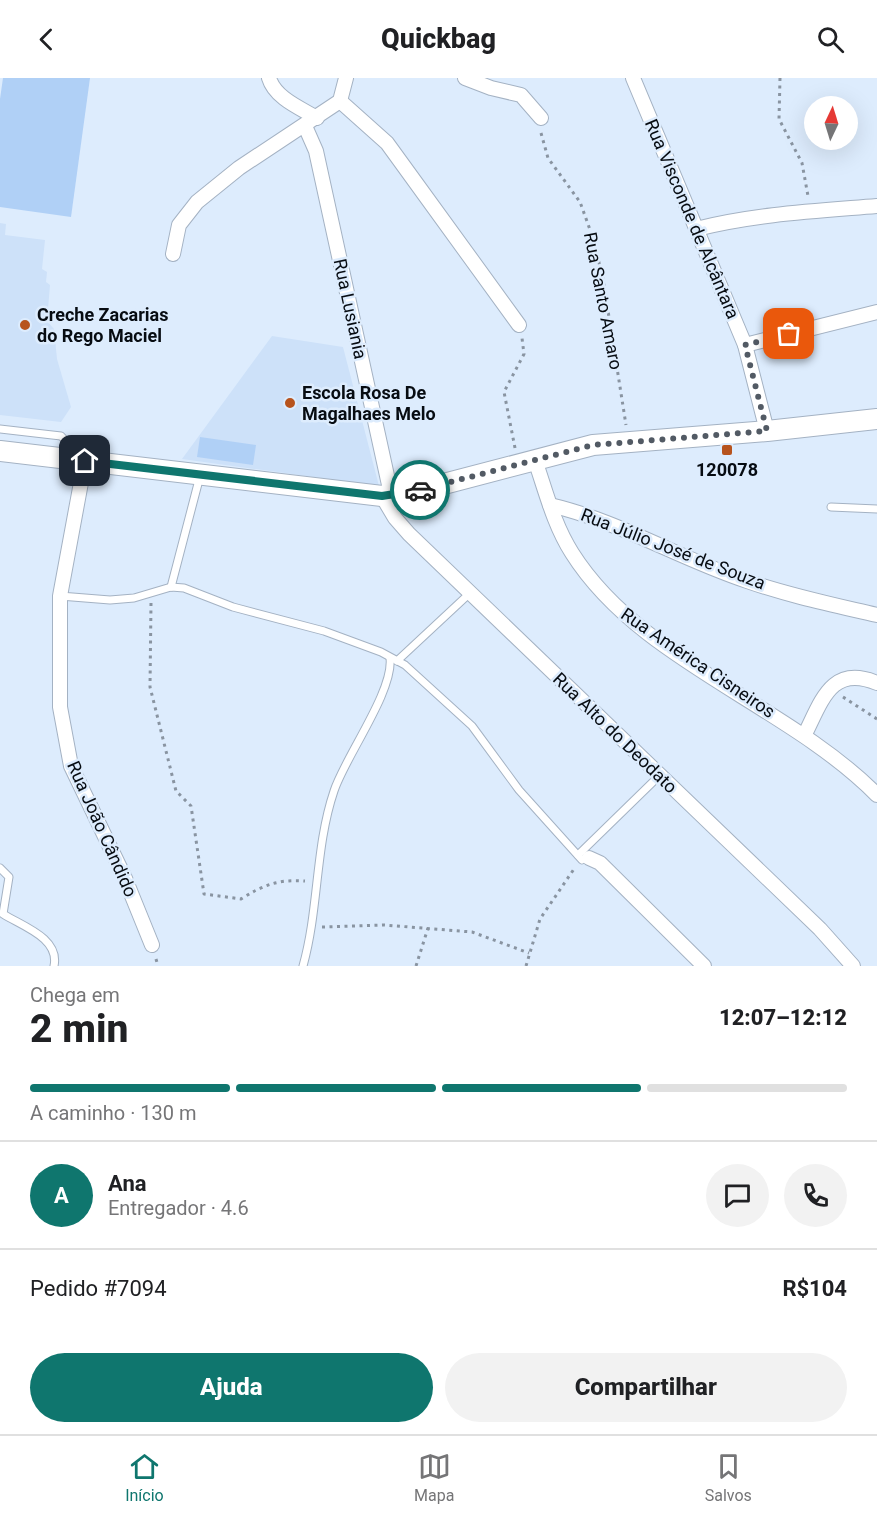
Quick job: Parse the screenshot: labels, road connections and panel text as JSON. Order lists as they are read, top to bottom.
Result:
{
  "streets": {
    "street": [
      "Rua Visconde de Alcântara",
      "Rua Lusiania",
      "Rua Júlio José de Souza",
      "Rua América Cisneiros",
      "Rua Alto do Deodato",
      "Rua João Cândido"
    ],
    "path": ["Rua Santo Amaro"]
  },
  "crossings": [
    ["Rua Lusiania", "Rua Alto do Deodato"],
    ["Rua Júlio José de Souza", "Rua América Cisneiros"]
  ],
  "places": {
    "other": ["Creche Zacarias do Rego Maciel", "Escola Rosa De Magalhaes Melo"],
    "transit": ["120078"]
  },
  "north": "top",
  "page": {
    "header": "Quickbag",
    "heading": ["2 min", "Chega em", "12:07–12:12"],
    "panel": [
      "Ana",
      "Entregador · 4.6",
      "Pedido #7094",
      "R$104"
    ],
    "bar": "A caminho · 130 m",
    "round": "A",
    "buttons": ["Ajuda", "Compartilhar"],
    "tabs": ["Início", "Mapa", "Salvos"]
  }
}
